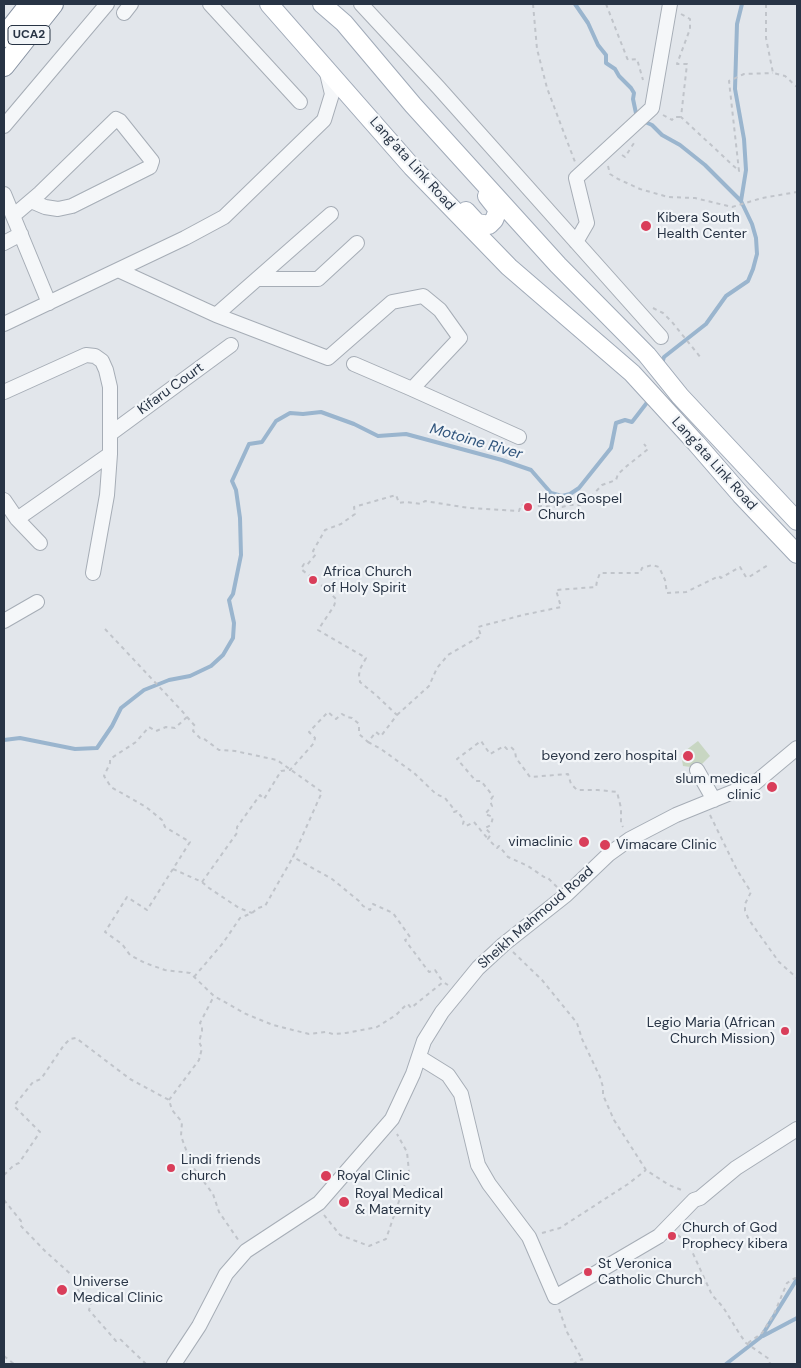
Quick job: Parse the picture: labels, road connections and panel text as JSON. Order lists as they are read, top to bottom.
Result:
{
  "streets": {
    "highway": ["UCA2"],
    "main road": ["Lang'ata Link Road"],
    "street": ["Kifaru Court", "Sheikh Mahmoud Road"]
  },
  "water": ["Motoine River"],
  "places": [
    "Kibera South Health Center",
    "Hope Gospel Church",
    "Africa Church of Holy Spirit",
    "beyond zero hospital",
    "slum medical clinic",
    "vimaclinic",
    "Vimacare Clinic",
    "Legio Maria (African Church Mission)",
    "Lindi friends church",
    "Royal Clinic",
    "Royal Medical & Maternity",
    "Church of God Prophecy kibera",
    "St Veronica Catholic Church",
    "Universe Medical Clinic"
  ]
}
